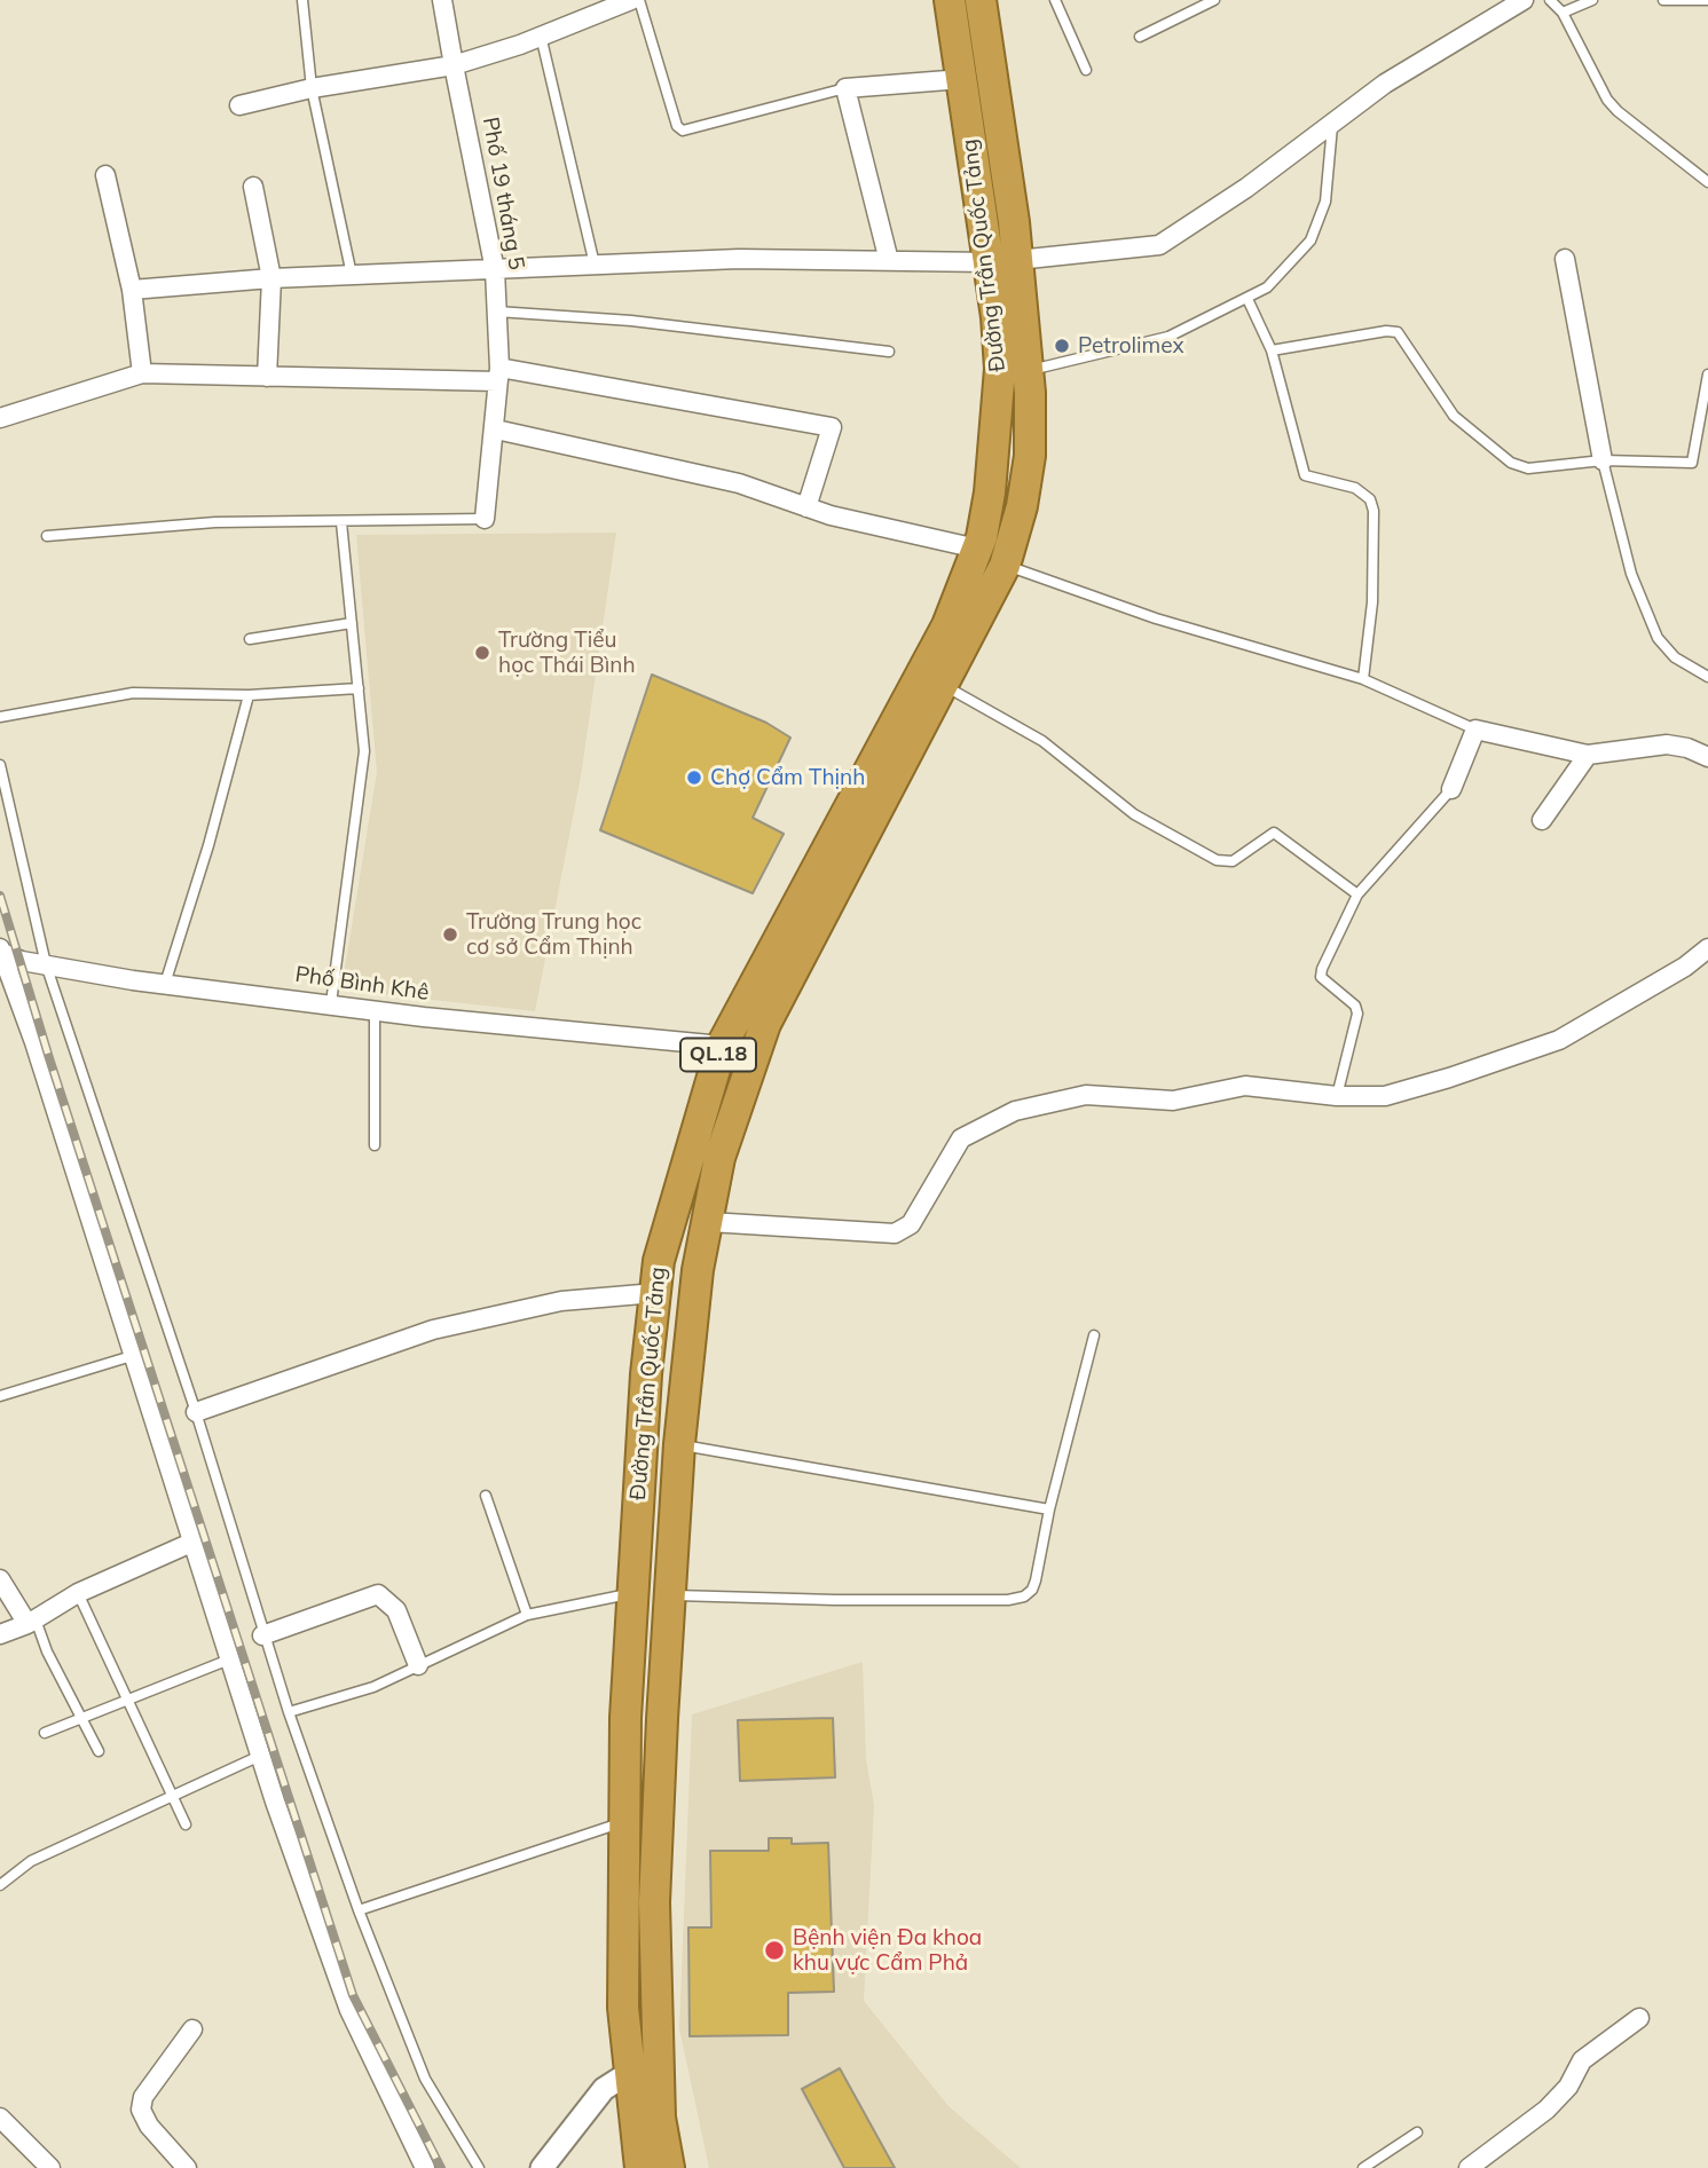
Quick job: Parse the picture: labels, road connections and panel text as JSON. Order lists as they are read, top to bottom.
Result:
{
  "streets": {
    "highway": ["Đường Trần Quốc Tảng", "QL.18"],
    "street": ["Phố 19 tháng 5", "Phố Bình Khê"]
  },
  "crossings": [
    ["Đường Trần Quốc Tảng", "Phố Bình Khê"]
  ],
  "places": [
    "Petrolimex",
    "Trường Tiểu học Thái Bình",
    "Chợ Cẩm Thịnh",
    "Trường Trung học cơ sở Cẩm Thịnh",
    "Bệnh viện Đa khoa khu vực Cẩm Phả"
  ]
}
